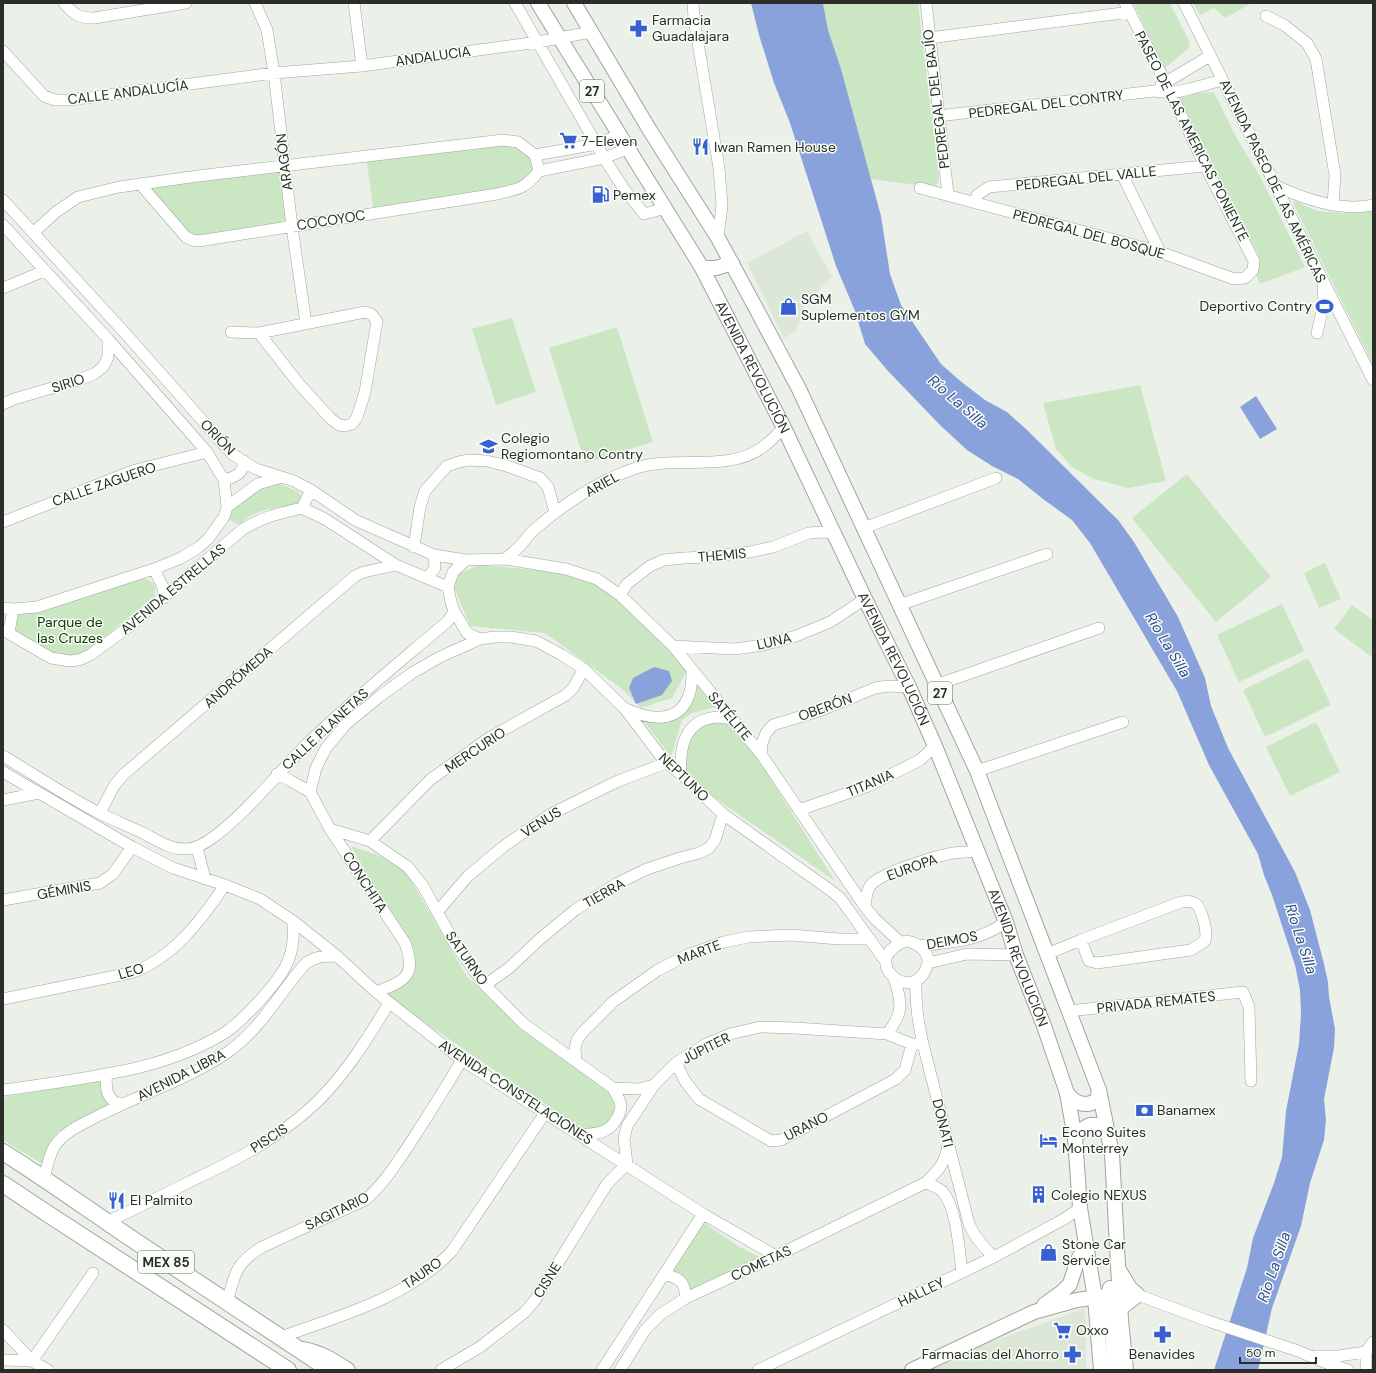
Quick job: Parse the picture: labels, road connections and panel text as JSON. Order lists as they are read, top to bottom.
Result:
{
  "streets": {
    "highway": ["MEX 85"],
    "main road": ["27", "AVENIDA REVOLUCIÓN"],
    "street": [
      "ANDALUCIA",
      "CALLE ANDALUCÍA",
      "PEDREGAL DEL BAJÍO",
      "PEDREGAL DEL CONTRY",
      "PASEO DE LAS AMERICAS PONIENTE",
      "ARAGÓN",
      "PEDREGAL DEL VALLE",
      "AVENIDA PASEO DE LAS AMÉRICAS",
      "COCOYOC",
      "PEDREGAL DEL BOSQUE",
      "SIRIO",
      "ORIÓN",
      "CALLE ZAGUERO",
      "ARIEL",
      "THEMIS",
      "AVENIDA ESTRELLAS",
      "LUNA",
      "ANDRÓMEDA",
      "OBERÓN",
      "SATÉLITE",
      "CALLE PLANETAS",
      "MERCURIO",
      "NEPTUNO",
      "TITANIA",
      "VENUS",
      "EUROPA",
      "CONCHITA",
      "GÉMINIS",
      "TIERRA",
      "DEIMOS",
      "MARTE",
      "SATURNO",
      "LEO",
      "PRIVADA REMATES",
      "JÚPITER",
      "AVENIDA LIBRA",
      "AVENIDA CONSTELACIONES",
      "DONATI",
      "URANO",
      "PISCIS",
      "SAGITARIO",
      "COMETAS",
      "TAURO",
      "CISNE",
      "HALLEY"
    ]
  },
  "crossings": [
    ["ANDALUCIA", "CALLE ANDALUCÍA"],
    ["ANDALUCIA", "ARAGÓN"],
    ["ANDALUCIA", "AVENIDA REVOLUCIÓN"],
    ["CALLE ANDALUCÍA", "ARAGÓN"],
    ["PEDREGAL DEL BAJÍO", "PEDREGAL DEL CONTRY"],
    ["PEDREGAL DEL BAJÍO", "PEDREGAL DEL BOSQUE"],
    ["PEDREGAL DEL CONTRY", "PASEO DE LAS AMERICAS PONIENTE"],
    ["PEDREGAL DEL CONTRY", "AVENIDA PASEO DE LAS AMÉRICAS"],
    ["PASEO DE LAS AMERICAS PONIENTE", "PEDREGAL DEL VALLE"],
    ["PASEO DE LAS AMERICAS PONIENTE", "PEDREGAL DEL BOSQUE"],
    ["ARAGÓN", "COCOYOC"],
    ["PEDREGAL DEL VALLE", "PEDREGAL DEL BOSQUE"],
    ["AVENIDA REVOLUCIÓN", "ARIEL"],
    ["AVENIDA REVOLUCIÓN", "THEMIS"],
    ["AVENIDA REVOLUCIÓN", "LUNA"],
    ["AVENIDA REVOLUCIÓN", "OBERÓN"],
    ["AVENIDA REVOLUCIÓN", "TITANIA"],
    ["AVENIDA REVOLUCIÓN", "EUROPA"],
    ["AVENIDA REVOLUCIÓN", "DEIMOS"],
    ["AVENIDA REVOLUCIÓN", "PRIVADA REMATES"],
    ["AVENIDA REVOLUCIÓN", "HALLEY"],
    ["SIRIO", "ORIÓN"],
    ["ORIÓN", "CALLE ZAGUERO"],
    ["ORIÓN", "ARIEL"],
    ["ORIÓN", "AVENIDA ESTRELLAS"],
    ["ORIÓN", "SATÉLITE"],
    ["ARIEL", "SATÉLITE"],
    ["THEMIS", "SATÉLITE"],
    ["LUNA", "SATÉLITE"],
    ["OBERÓN", "SATÉLITE"],
    ["SATÉLITE", "NEPTUNO"],
    ["SATÉLITE", "TITANIA"],
    ["SATÉLITE", "EUROPA"],
    ["SATÉLITE", "DEIMOS"],
    ["SATÉLITE", "DONATI"],
    ["CALLE PLANETAS", "NEPTUNO"],
    ["CALLE PLANETAS", "CONCHITA"],
    ["MERCURIO", "NEPTUNO"],
    ["MERCURIO", "SATURNO"],
    ["NEPTUNO", "VENUS"],
    ["NEPTUNO", "TIERRA"],
    ["NEPTUNO", "DEIMOS"],
    ["NEPTUNO", "MARTE"],
    ["NEPTUNO", "DONATI"],
    ["VENUS", "SATURNO"],
    ["CONCHITA", "SATURNO"],
    ["CONCHITA", "AVENIDA CONSTELACIONES"],
    ["GÉMINIS", "AVENIDA CONSTELACIONES"],
    ["TIERRA", "SATURNO"],
    ["DEIMOS", "DONATI"],
    ["MARTE", "SATURNO"],
    ["LEO", "AVENIDA CONSTELACIONES"],
    ["JÚPITER", "AVENIDA CONSTELACIONES"],
    ["JÚPITER", "DONATI"],
    ["JÚPITER", "URANO"],
    ["JÚPITER", "CISNE"],
    ["AVENIDA LIBRA", "AVENIDA CONSTELACIONES"],
    ["AVENIDA LIBRA", "MEX 85"],
    ["AVENIDA CONSTELACIONES", "PISCIS"],
    ["AVENIDA CONSTELACIONES", "SAGITARIO"],
    ["AVENIDA CONSTELACIONES", "COMETAS"],
    ["AVENIDA CONSTELACIONES", "TAURO"],
    ["AVENIDA CONSTELACIONES", "CISNE"],
    ["DONATI", "URANO"],
    ["DONATI", "COMETAS"],
    ["DONATI", "HALLEY"],
    ["PISCIS", "MEX 85"],
    ["SAGITARIO", "MEX 85"],
    ["MEX 85", "TAURO"]
  ],
  "water": ["Río La Silla"],
  "parks": ["Parque de las Cruzes"],
  "places": {
    "pharmacy": ["Farmacia Guadalajara", "Benavides", "Farmacias del Ahorro"],
    "supermarket": ["7-Eleven", "Oxxo"],
    "restaurant": ["Iwan Ramen House", "El Palmito"],
    "fuel station": ["Pemex"],
    "sports": ["Deportivo Contry"],
    "shop": ["SGM Suplementos GYM", "Stone Car Service"],
    "school or university": ["Colegio Regiomontano Contry"],
    "bank": ["Banamex"],
    "hotel": ["Econo Suites Monterrey"],
    "building": ["Colegio NEXUS"]
  },
  "scale_bar": "50 m"
}
